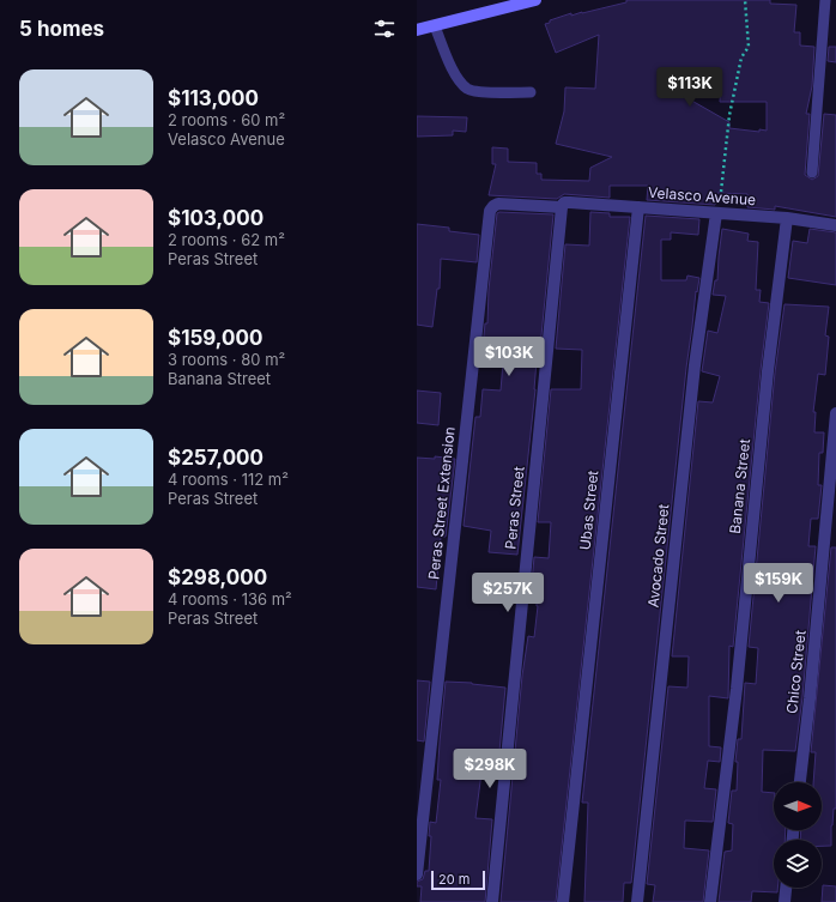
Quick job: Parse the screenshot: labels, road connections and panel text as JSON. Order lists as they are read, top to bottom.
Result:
{
  "streets": {
    "street": [
      "Velasco Avenue",
      "Banana Street",
      "Peras Street Extension",
      "Peras Street",
      "Ubas Street",
      "Avocado Street",
      "Chico Street"
    ]
  },
  "crossings": [
    ["Velasco Avenue", "Banana Street"],
    ["Velasco Avenue", "Peras Street Extension"],
    ["Velasco Avenue", "Peras Street"],
    ["Velasco Avenue", "Ubas Street"],
    ["Velasco Avenue", "Avocado Street"],
    ["Peras Street Extension", "Peras Street"]
  ],
  "scale_bar": "20 m",
  "north": "right",
  "page": {
    "heading": "5 homes",
    "list": [
      {
        "name": "$113,000",
        "note": "2 rooms · 60 m² · Velasco Avenue"
      },
      {
        "name": "$103,000",
        "note": "2 rooms · 62 m² · Peras Street"
      },
      {
        "name": "$159,000",
        "note": "3 rooms · 80 m² · Banana Street"
      },
      {
        "name": "$257,000",
        "note": "4 rooms · 112 m² · Peras Street"
      },
      {
        "name": "$298,000",
        "note": "4 rooms · 136 m² · Peras Street"
      }
    ],
    "price": [
      "$113K",
      "$103K",
      "$159K",
      "$257K",
      "$298K"
    ],
    "scale": "20 m"
  }
}
